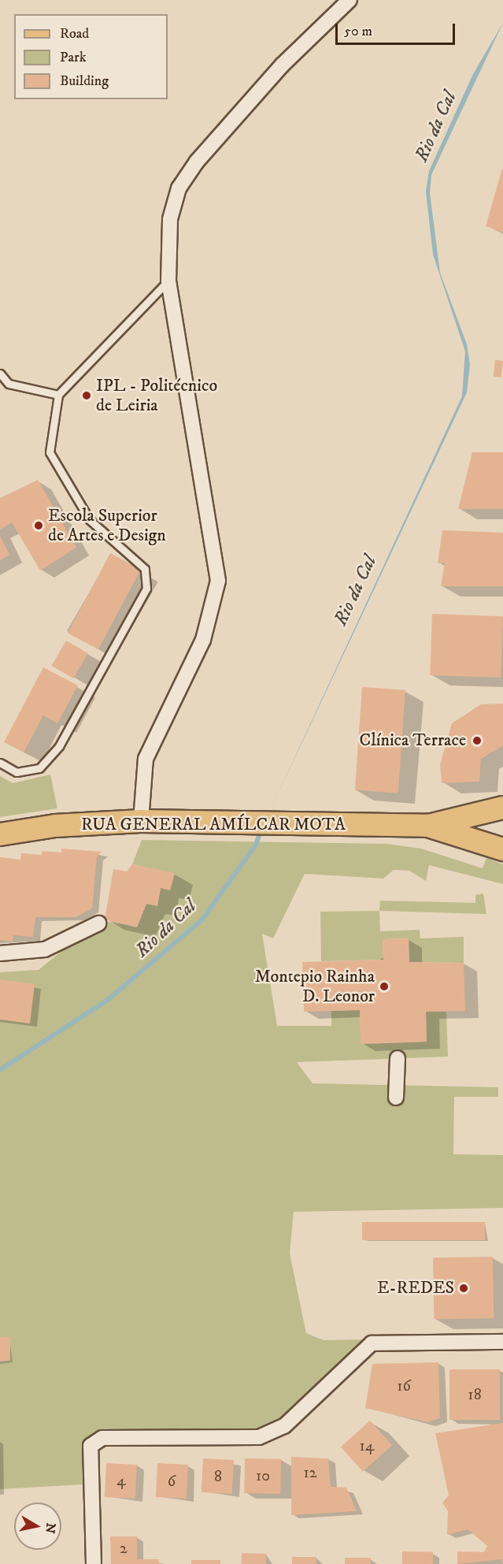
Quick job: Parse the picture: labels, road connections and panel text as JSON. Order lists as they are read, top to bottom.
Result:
{
  "streets": {
    "main road": ["RUA GENERAL AMÍLCAR MOTA"]
  },
  "water": ["Rio da Cal"],
  "places": [
    "IPL - Politécnico de Leiria",
    "Escola Superior de Artes e Design",
    "Clínica Terrace",
    "Montepio Rainha D. Leonor",
    "E-REDES"
  ],
  "house_numbers": [
    "16",
    "18",
    "14",
    "12",
    "10",
    "8",
    "4",
    "6",
    "2"
  ],
  "legend": ["Road", "Park", "Building"],
  "scale_bar": "50 m",
  "north": "right"
}
